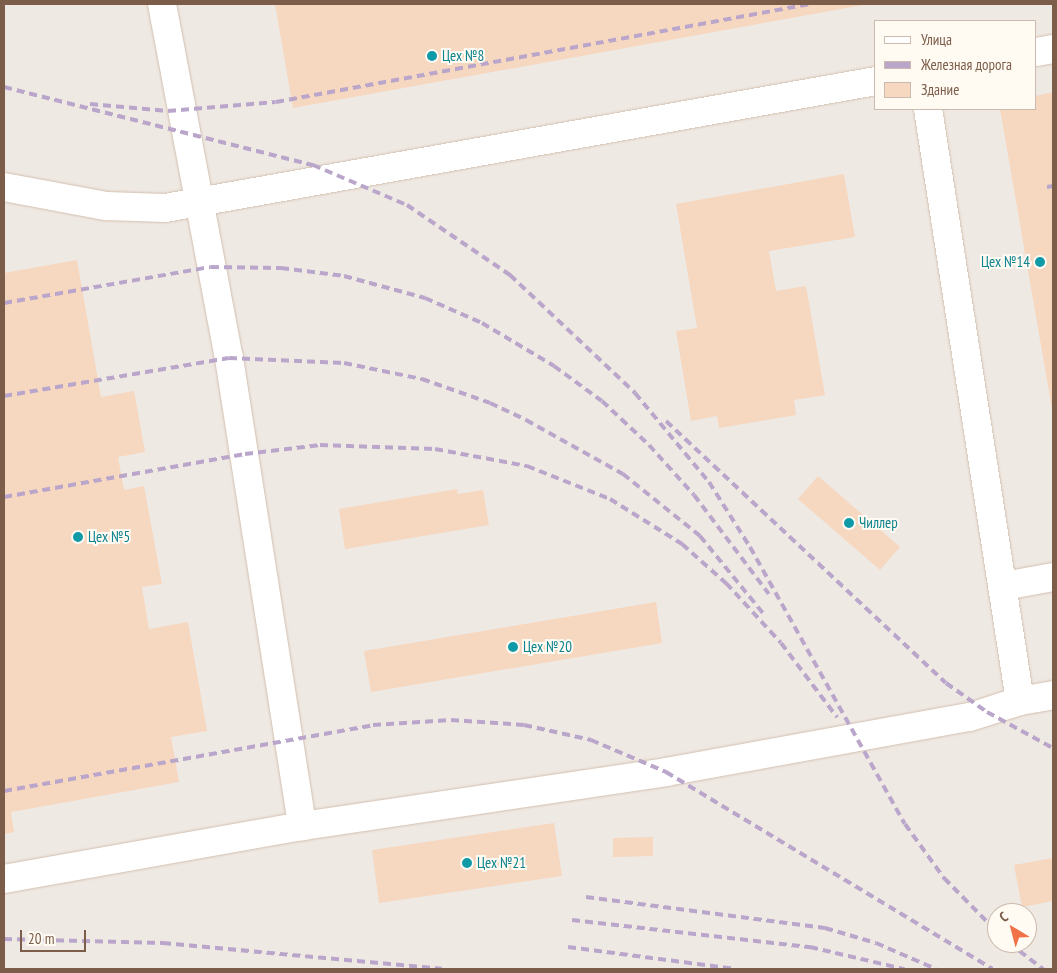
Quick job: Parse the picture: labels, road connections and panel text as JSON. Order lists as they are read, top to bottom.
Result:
{
  "places": [
    "Цех №8",
    "Цех №14",
    "Чиллер",
    "Цех №5",
    "Цех №20",
    "Цех №21"
  ],
  "legend": ["Улица", "Железная дорога", "Здание"],
  "scale_bar": "20 m",
  "north": "top left"
}
